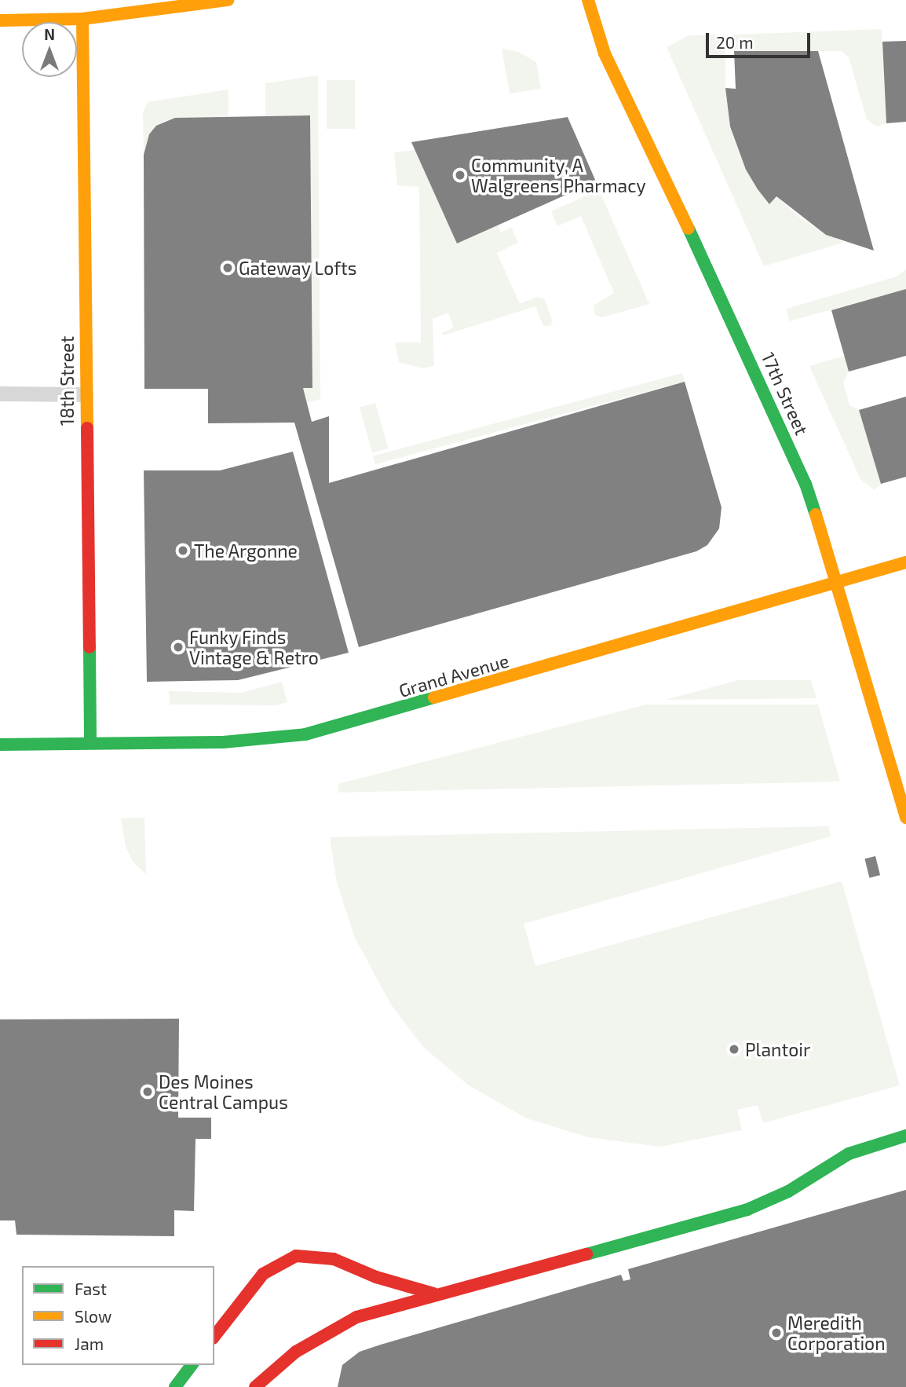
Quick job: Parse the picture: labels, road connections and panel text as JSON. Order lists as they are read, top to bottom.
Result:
{
  "streets": {
    "main road": ["18th Street", "17th Street", "Grand Avenue"]
  },
  "crossings": [
    ["18th Street", "Grand Avenue"],
    ["17th Street", "Grand Avenue"]
  ],
  "places": [
    "Community, A Walgreens Pharmacy",
    "Gateway Lofts",
    "The Argonne",
    "Funky Finds Vintage & Retro",
    "Plantoir",
    "Des Moines Central Campus",
    "Meredith Corporation"
  ],
  "legend": ["Fast", "Slow", "Jam"],
  "scale_bar": "20 m",
  "north": "top"
}
